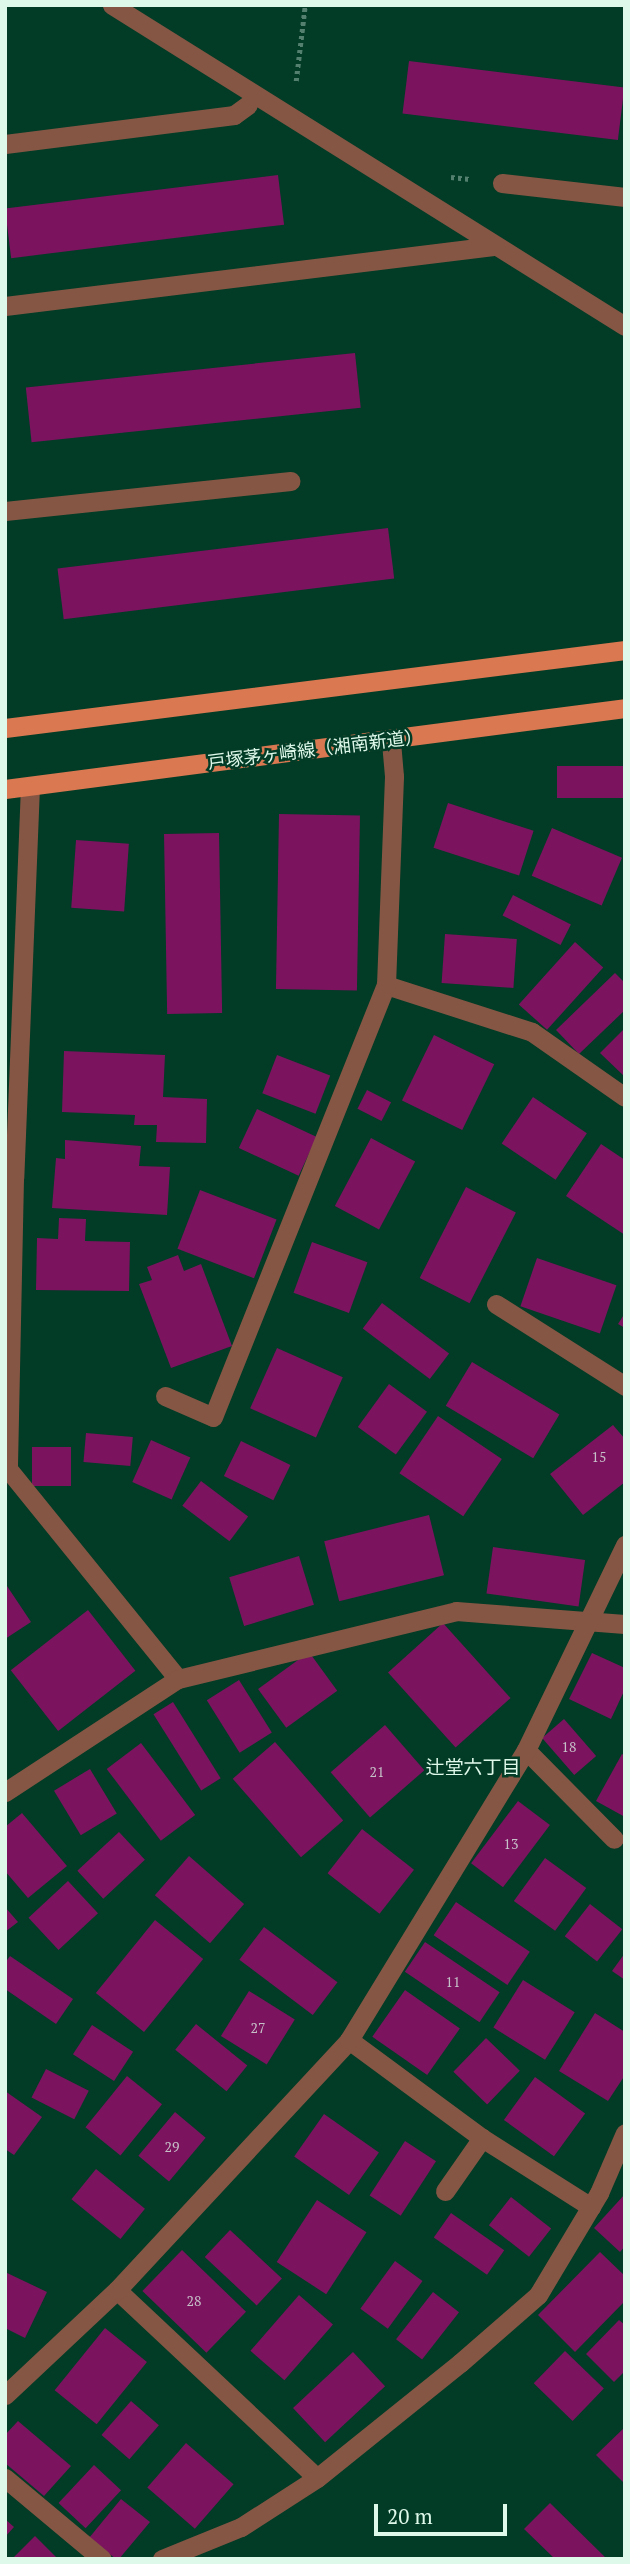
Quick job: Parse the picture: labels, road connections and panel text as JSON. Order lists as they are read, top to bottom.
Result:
{
  "streets": {
    "main road": ["戸塚茅ヶ崎線（湘南新道）"]
  },
  "districts": ["辻堂六丁目"],
  "house_numbers": [
    "15",
    "18",
    "21",
    "13",
    "11",
    "27",
    "29",
    "28"
  ],
  "scale_bar": "20 m"
}
